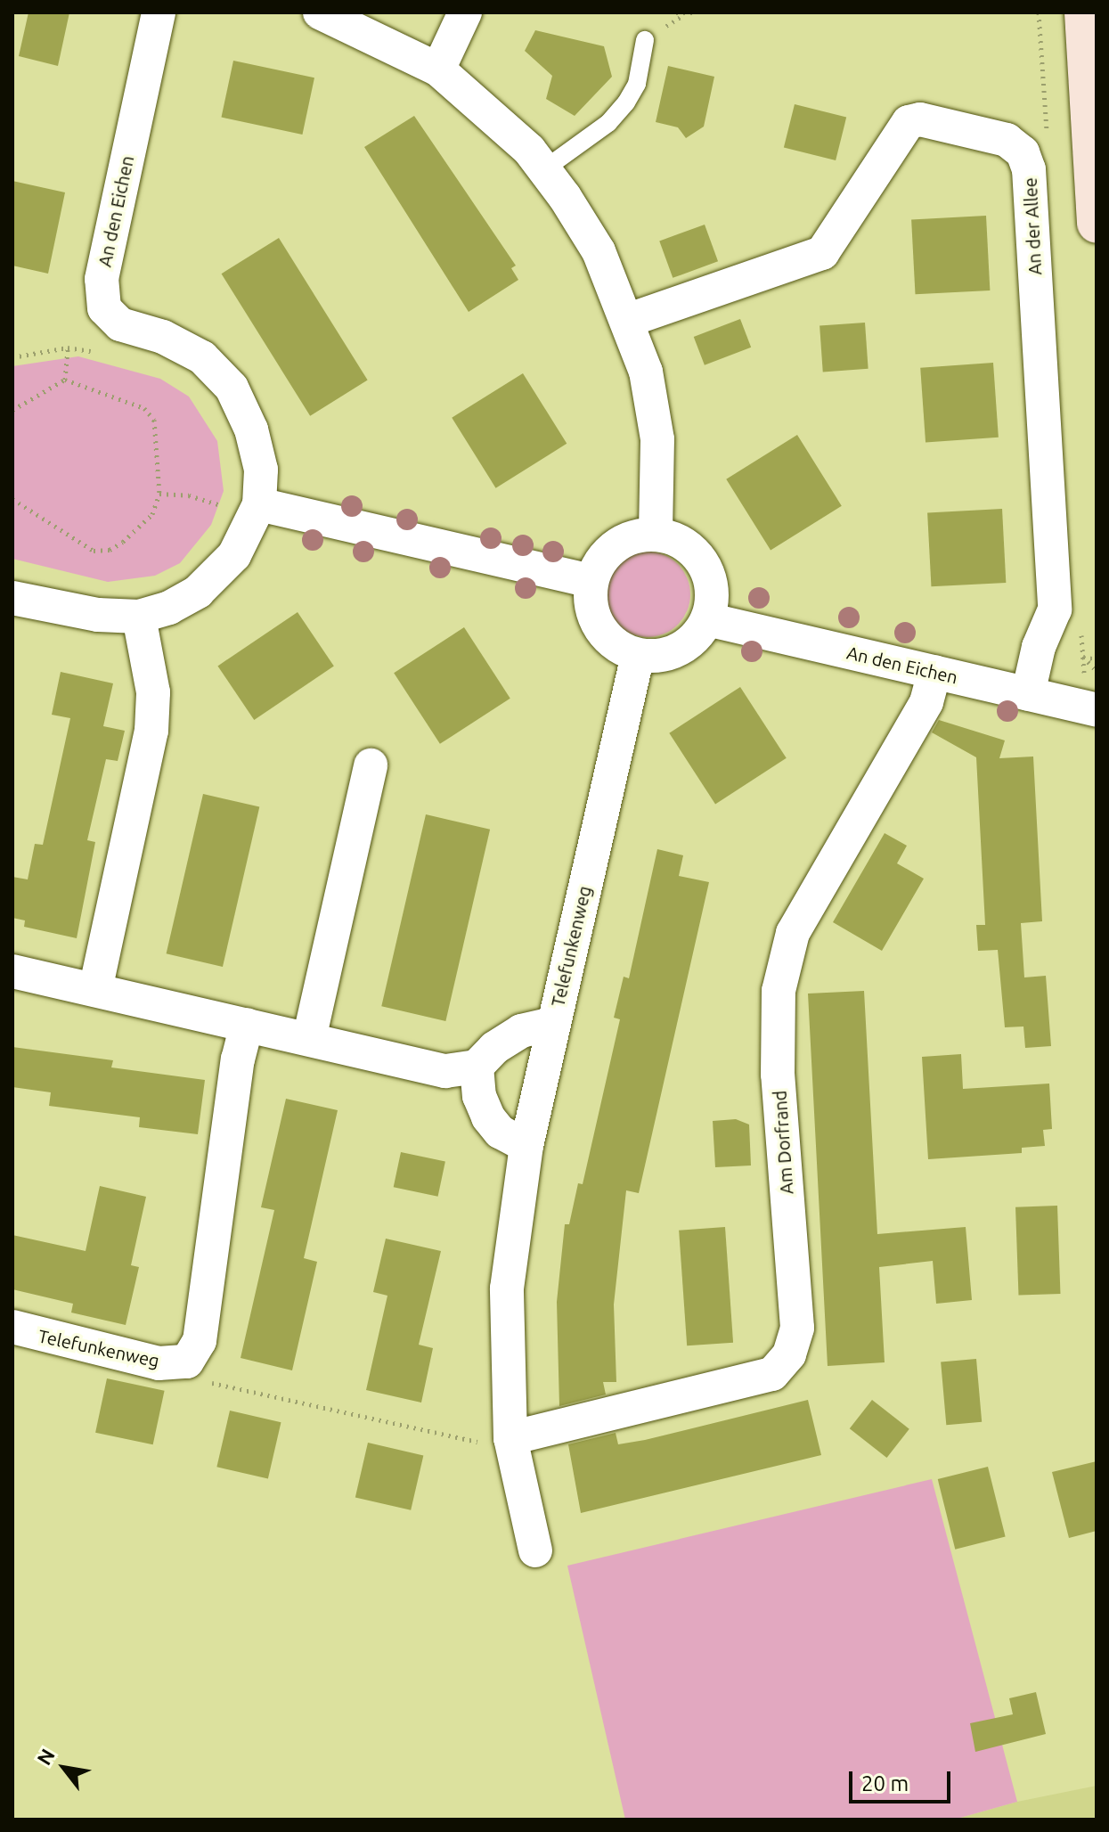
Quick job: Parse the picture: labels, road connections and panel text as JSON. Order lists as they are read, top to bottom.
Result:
{
  "streets": {
    "street": [
      "An den Eichen",
      "An der Allee",
      "Telefunkenweg",
      "Am Dorfrand"
    ]
  },
  "crossings": [
    ["An den Eichen", "An der Allee"],
    ["An den Eichen", "Telefunkenweg"],
    ["An den Eichen", "Am Dorfrand"]
  ],
  "scale_bar": "20 m",
  "north": "top left"
}
